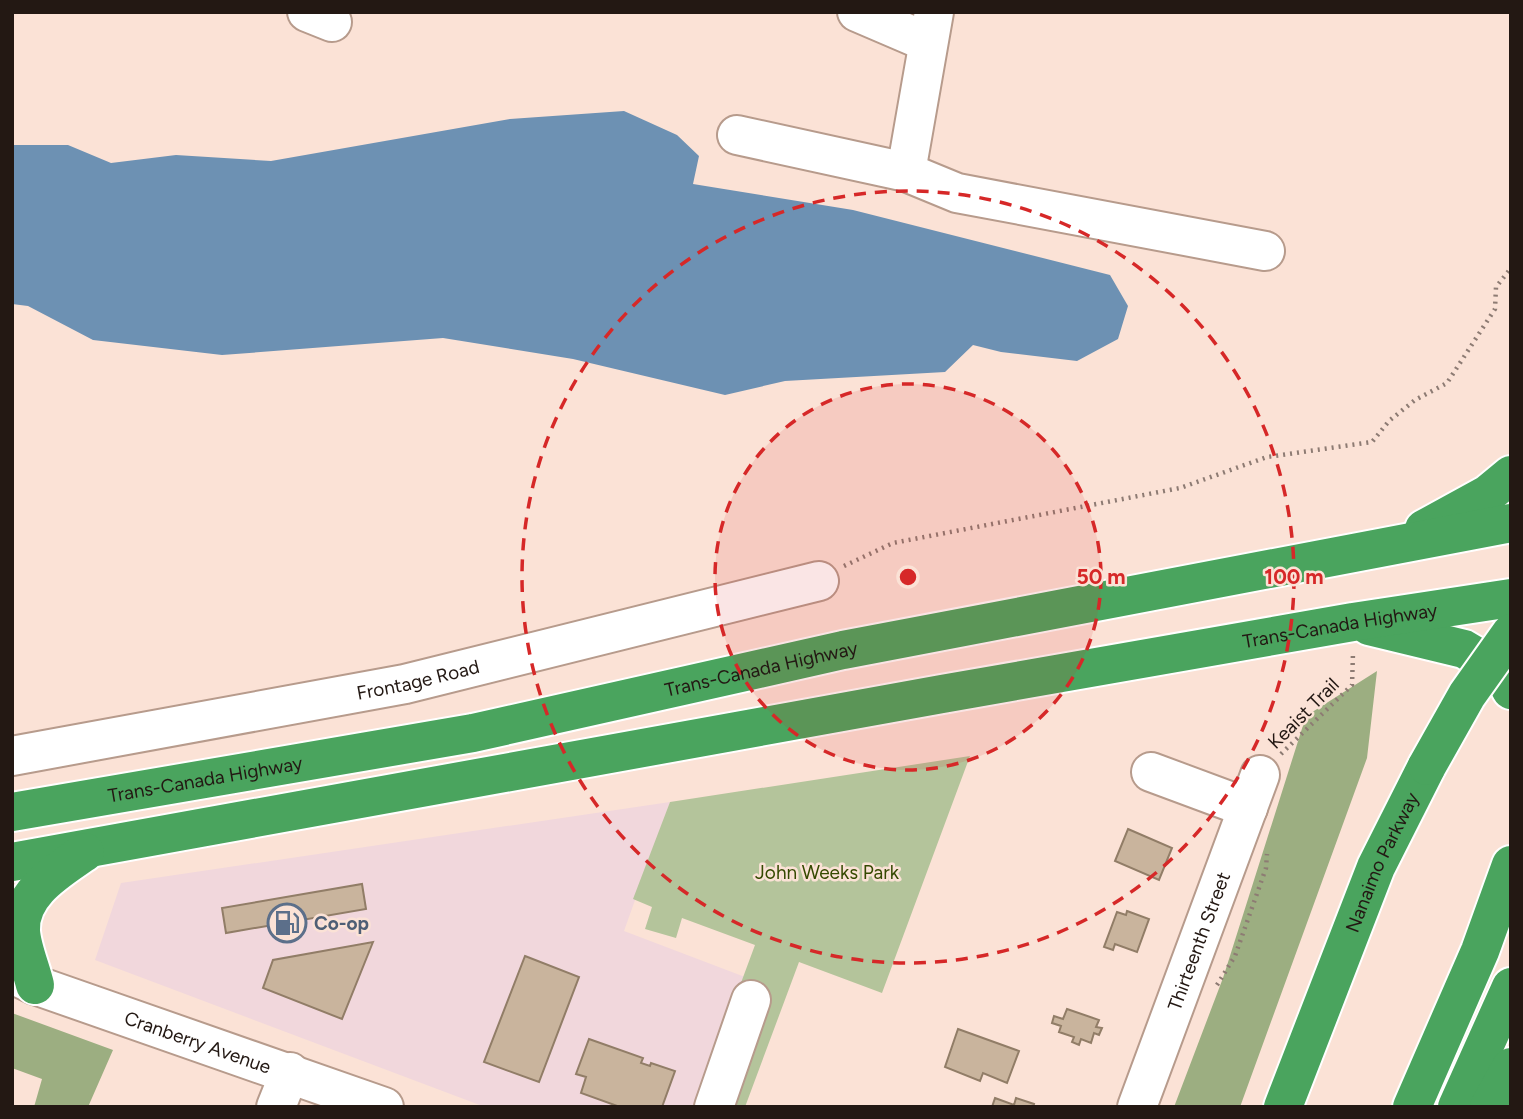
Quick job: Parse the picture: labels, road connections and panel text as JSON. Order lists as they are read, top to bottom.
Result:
{
  "streets": {
    "highway": ["Trans-Canada Highway", "Nanaimo Parkway"],
    "street": ["Frontage Road", "Thirteenth Street", "Cranberry Avenue"],
    "path": ["Keaist Trail"]
  },
  "crossings": [
    ["Trans-Canada Highway", "Keaist Trail"],
    ["Keaist Trail", "Thirteenth Street"]
  ],
  "parks": ["John Weeks Park"],
  "places": {
    "fuel station": ["Co-op"]
  },
  "rings": ["50 m", "100 m"]
}
